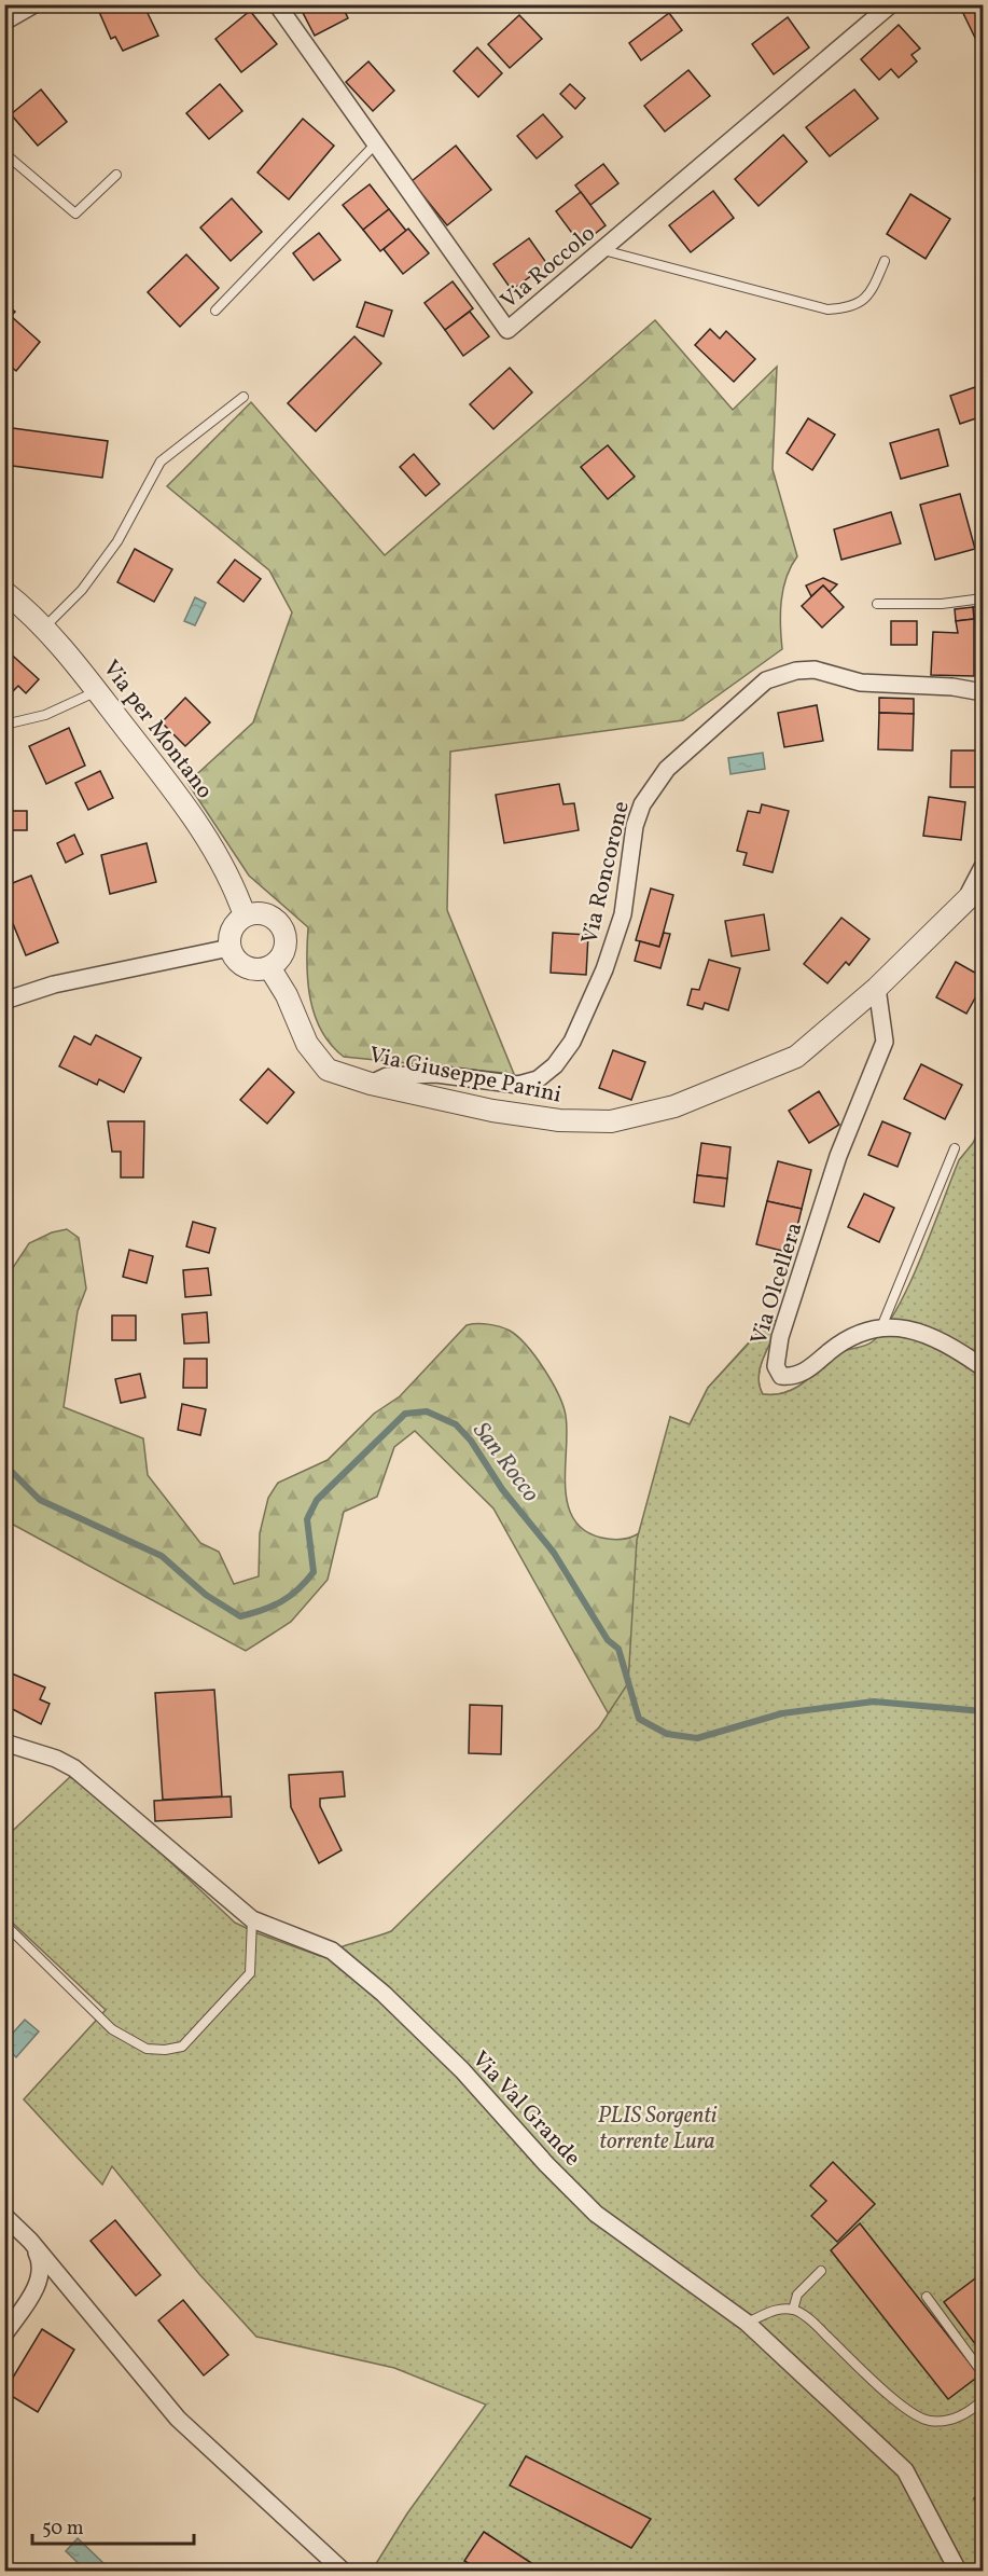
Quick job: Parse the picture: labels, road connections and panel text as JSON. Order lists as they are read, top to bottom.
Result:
{
  "streets": {
    "street": [
      "Via Roccolo",
      "Via per Montano",
      "Via Roncorone",
      "Via Giuseppe Parini",
      "Via Olcellera",
      "Via Val Grande"
    ]
  },
  "crossings": [
    ["Via per Montano", "Via Giuseppe Parini"],
    ["Via Roncorone", "Via Giuseppe Parini"],
    ["Via Giuseppe Parini", "Via Olcellera"]
  ],
  "water": ["San Rocco"],
  "parks": ["PLIS Sorgenti torrente Lura"],
  "scale_bar": "50 m"
}
